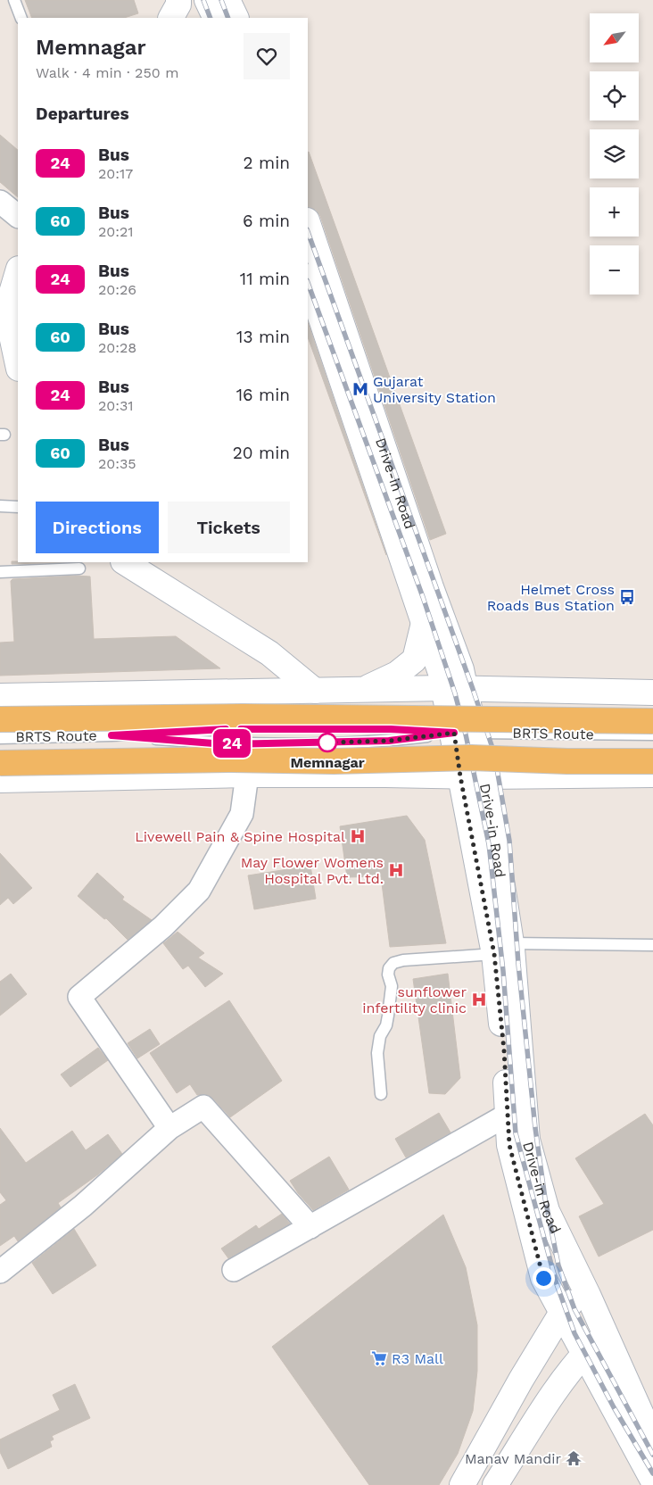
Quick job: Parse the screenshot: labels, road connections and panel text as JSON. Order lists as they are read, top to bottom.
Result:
{
  "streets": {
    "main road": ["Drive-in Road"],
    "lane": ["BRTS Route"]
  },
  "crossings": [
    ["Drive-in Road", "BRTS Route"]
  ],
  "places": {
    "metro station": ["Gujarat University Station"],
    "bus stop": ["Helmet Cross Roads Bus Station"],
    "other": ["Memnagar"],
    "hospital": ["Livewell Pain & Spine Hospital", "May Flower Womens Hospital Pvt. Ltd.", "sunflower infertility clinic"],
    "supermarket": ["R3 Mall"],
    "temple": ["Manav Mandir"]
  },
  "lines": ["bus line 24"],
  "north": "bottom left",
  "page": {
    "on_map": "24",
    "map_buttons": ["+", "−"],
    "heading": [
      ["Memnagar", "Walk · 4 min · 250 m"],
      "Departures"
    ],
    "list": [
      {
        "mark": "24",
        "name": "Bus",
        "note": "20:17",
        "value": "2 min"
      },
      {
        "mark": "60",
        "name": "Bus",
        "note": "20:21",
        "value": "6 min"
      },
      {
        "mark": "24",
        "name": "Bus",
        "note": "20:26",
        "value": "11 min"
      },
      {
        "mark": "60",
        "name": "Bus",
        "note": "20:28",
        "value": "13 min"
      },
      {
        "mark": "24",
        "name": "Bus",
        "note": "20:31",
        "value": "16 min"
      },
      {
        "mark": "60",
        "name": "Bus",
        "note": "20:35",
        "value": "20 min"
      }
    ],
    "buttons": ["Directions", "Tickets"]
  }
}
